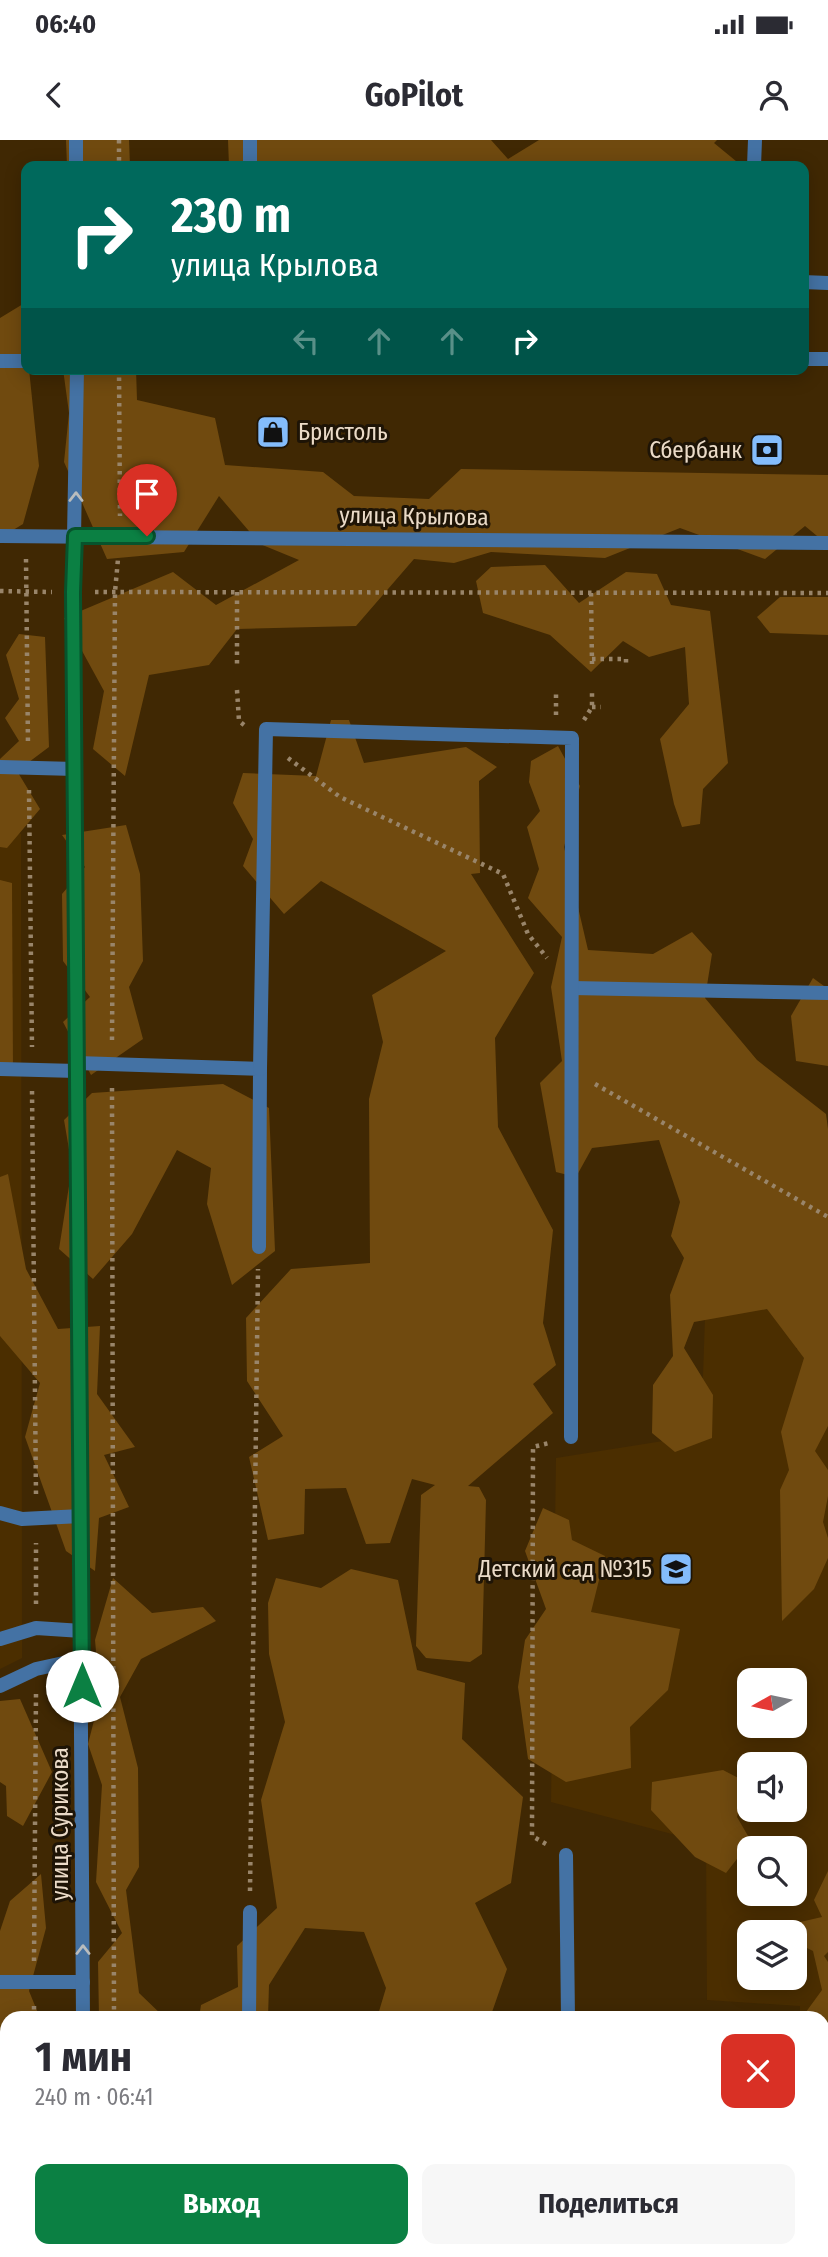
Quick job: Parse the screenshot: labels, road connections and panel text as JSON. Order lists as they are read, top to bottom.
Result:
{
  "streets": {
    "street": ["улица Крылова", "улица Сурикова"]
  },
  "crossings": [
    ["улица Крылова", "улица Сурикова"]
  ],
  "places": {
    "shop": ["Бристоль"],
    "bank": ["Сбербанк"],
    "school or university": ["Детский сад №315"]
  },
  "north": "left",
  "page": {
    "status": "06:40",
    "header": "GoPilot",
    "turn": ["230 m", "улица Крылова"],
    "heading": ["1 мин", "240 m · 06:41"],
    "buttons": ["Выход", "Поделиться"]
  }
}
